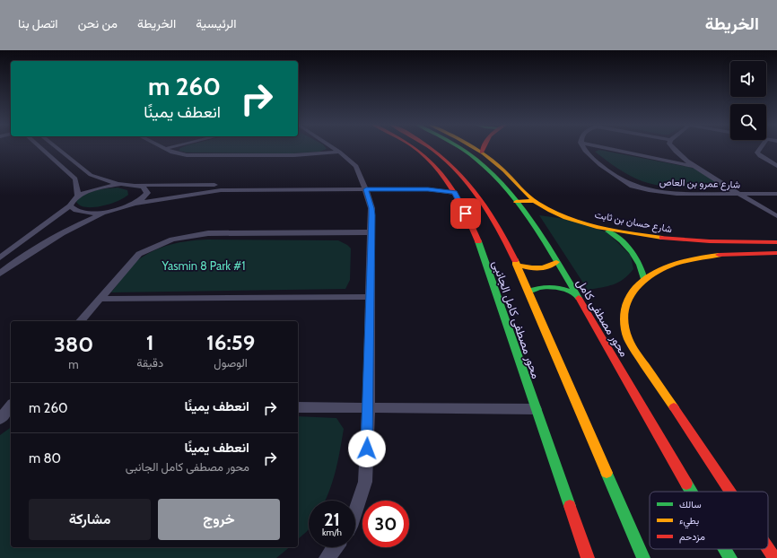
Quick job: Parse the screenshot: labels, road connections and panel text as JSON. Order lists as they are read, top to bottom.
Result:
{
  "streets": {
    "street": [
      "شارع عمرو بن العاص",
      "شارع حسان بن ثابت",
      "محور مصطفى كامل",
      "محور مصطفى كامل الجانبى"
    ]
  },
  "parks": ["Yasmin 8 Park #1"],
  "legend": ["سالك", "بطيء", "مزدحم"],
  "page": {
    "header": "الخريطة",
    "nav": [
      "الرئيسية",
      "الخريطة",
      "من نحن",
      "اتصل بنا"
    ],
    "turn": ["260 m", "انعطف يمينًا"],
    "eta": [
      "16:59",
      "الوصول",
      "1",
      "دقيقة",
      "380",
      "m"
    ],
    "list": [
      {
        "name": "انعطف يمينًا",
        "value": "260 m"
      },
      {
        "name": "انعطف يمينًا",
        "note": "محور مصطفى كامل الجانبى",
        "value": "80 m"
      }
    ],
    "buttons": ["خروج", "مشاركة"],
    "speed": "21 km/h",
    "limit": "30"
  }
}
